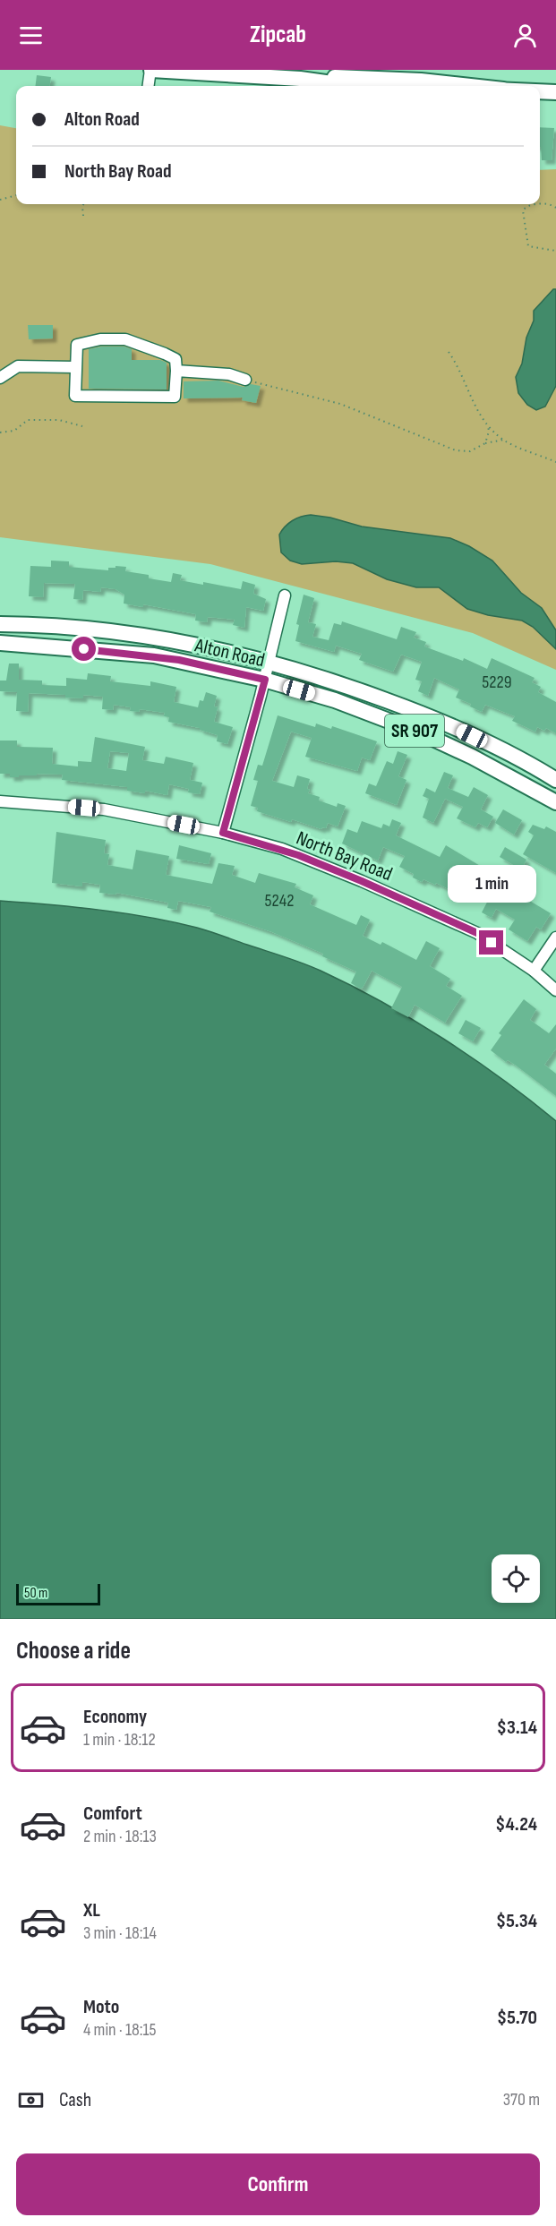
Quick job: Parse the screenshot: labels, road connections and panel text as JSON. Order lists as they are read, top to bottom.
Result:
{
  "streets": {
    "main road": ["Alton Road", "SR 907"],
    "street": ["North Bay Road"]
  },
  "house_numbers": ["5229", "5242"],
  "scale_bar": "50 m",
  "page": {
    "header": "Zipcab",
    "banner": ["Alton Road", "North Bay Road"],
    "bubble": "1 min",
    "scale": "50 m",
    "heading": "Choose a ride",
    "list": [
      {
        "name": "Economy",
        "note": "1 min · 18:12",
        "value": "$3.14"
      },
      {
        "name": "Comfort",
        "note": "2 min · 18:13",
        "value": "$4.24"
      },
      {
        "name": "XL",
        "note": "3 min · 18:14",
        "value": "$5.34"
      },
      {
        "name": "Moto",
        "note": "4 min · 18:15",
        "value": "$5.70"
      }
    ],
    "pay": ["Cash", "370 m"],
    "buttons": "Confirm"
  }
}
